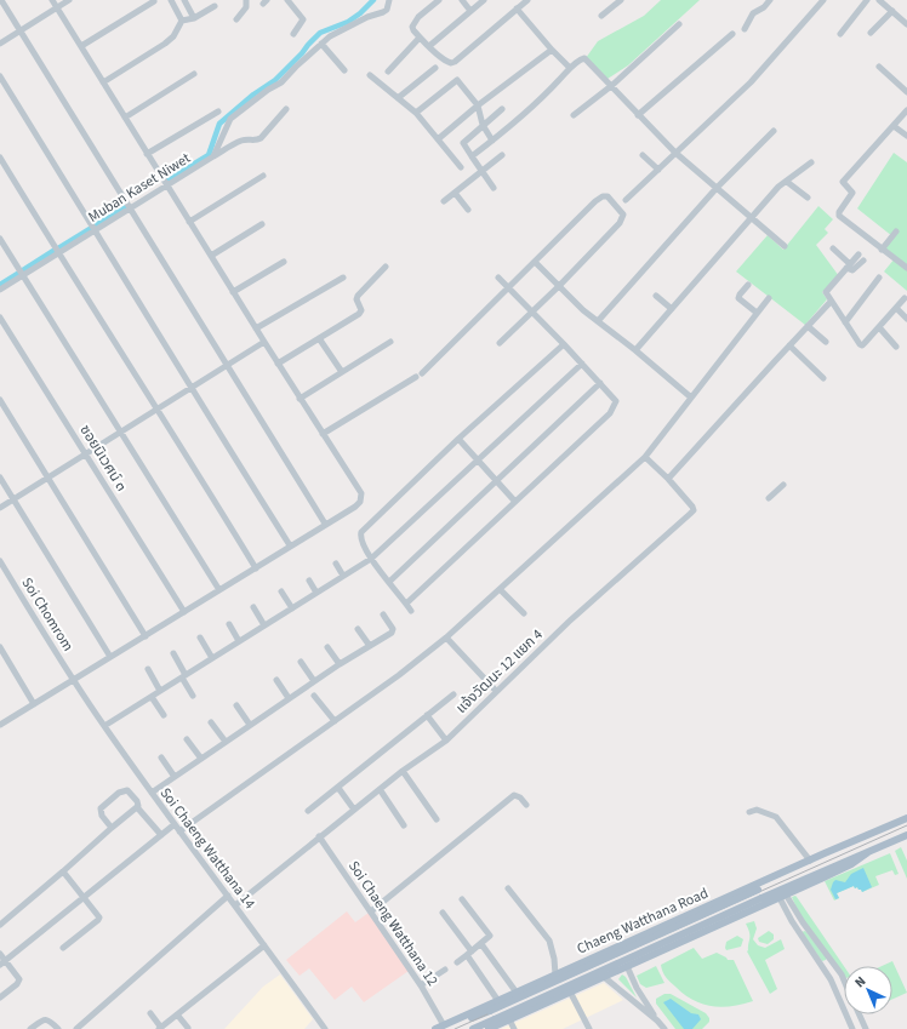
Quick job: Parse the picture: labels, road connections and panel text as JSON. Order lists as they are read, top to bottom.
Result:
{
  "streets": {
    "main road": ["Chaeng Watthana Road"],
    "street": [
      "Muban Kaset Niwet",
      "ซอยนิเวศน์ ๓",
      "Soi Chomrom",
      "แจ้งวัฒนะ 12 แยก 4",
      "Soi Chaeng Watthana 14",
      "Soi Chaeng Watthana 12"
    ]
  },
  "crossings": [
    ["Soi Chomrom", "Soi Chaeng Watthana 14"],
    ["แจ้งวัฒนะ 12 แยก 4", "Soi Chaeng Watthana 14"],
    ["แจ้งวัฒนะ 12 แยก 4", "Soi Chaeng Watthana 12"],
    ["Chaeng Watthana Road", "Soi Chaeng Watthana 12"]
  ],
  "north": "top left"
}
